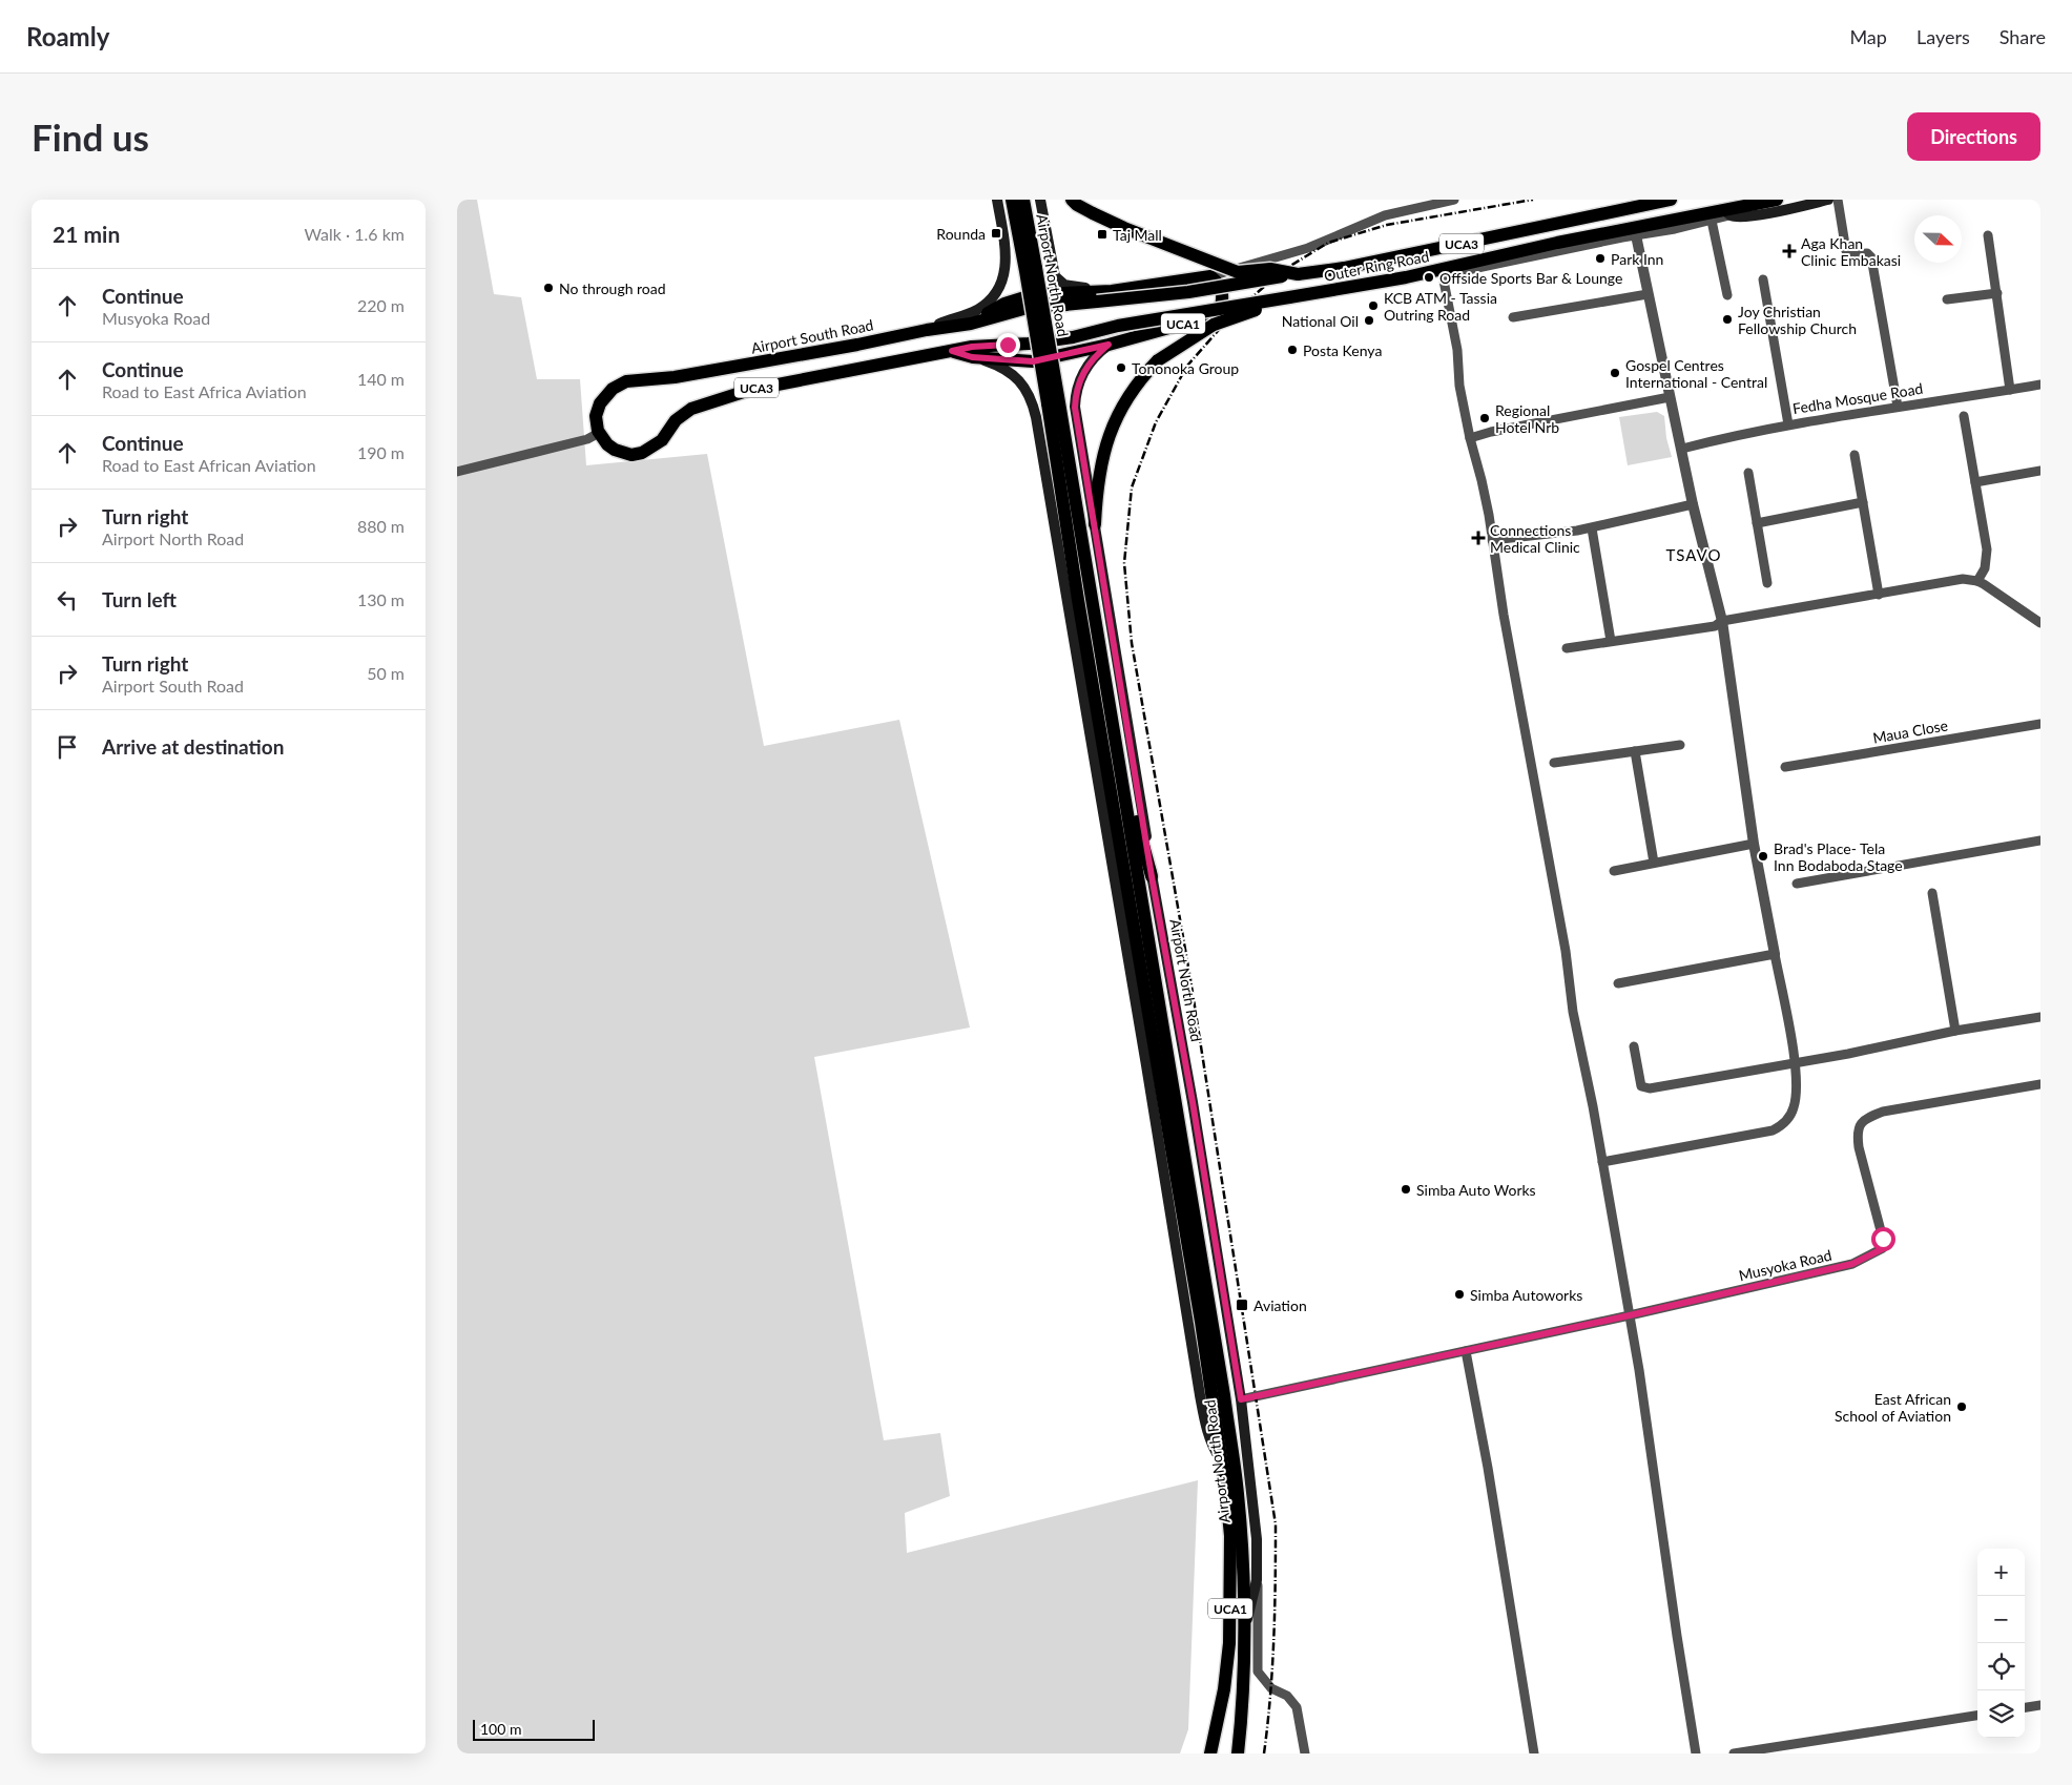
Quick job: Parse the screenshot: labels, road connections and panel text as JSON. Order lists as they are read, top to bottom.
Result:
{
  "streets": {
    "main road": [
      "UCA3",
      "Outer Ring Road",
      "Airport North Road",
      "UCA1",
      "Airport South Road"
    ],
    "street": ["Fedha Mosque Road", "Maua Close", "Musyoka Road"]
  },
  "crossings": [
    ["UCA3", "Outer Ring Road"],
    ["UCA3", "Airport South Road"],
    ["Outer Ring Road", "Airport South Road"],
    ["Airport North Road", "UCA1"]
  ],
  "districts": ["TSAVO"],
  "places": {
    "transit": ["Rounda", "Taj Mall", "Aviation"],
    "health": ["Aga Khan Clinic Embakasi", "Connections Medical Clinic"],
    "other": [
      "Park Inn",
      "Offside Sports Bar & Lounge",
      "No through road",
      "KCB ATM - Tassia Outring Road",
      "Joy Christian Fellowship Church",
      "National Oil",
      "Posta Kenya",
      "Tononoka Group",
      "Gospel Centres International - Central",
      "Regional Hotel Nrb",
      "Brad's Place- Tela Inn Bodaboda Stage",
      "Simba Auto Works",
      "Simba Autoworks",
      "East African School of Aviation"
    ]
  },
  "scale_bar": "100 m",
  "north": "right",
  "page": {
    "header": "Roamly",
    "nav": ["Map", "Layers", "Share"],
    "buttons": "Directions",
    "title": "Find us",
    "heading": ["21 min", "Walk · 1.6 km"],
    "list": [
      ["Continue", "Musyoka Road", "220 m"],
      ["Continue", "Road to East Africa Aviation", "140 m"],
      ["Continue", "Road to East African Aviation", "190 m"],
      ["Turn right", "Airport North Road", "880 m"],
      ["Turn left", "130 m"],
      ["Turn right", "Airport South Road", "50 m"],
      "Arrive at destination"
    ],
    "map_buttons": ["+", "−"],
    "scale": "100 m"
  }
}
